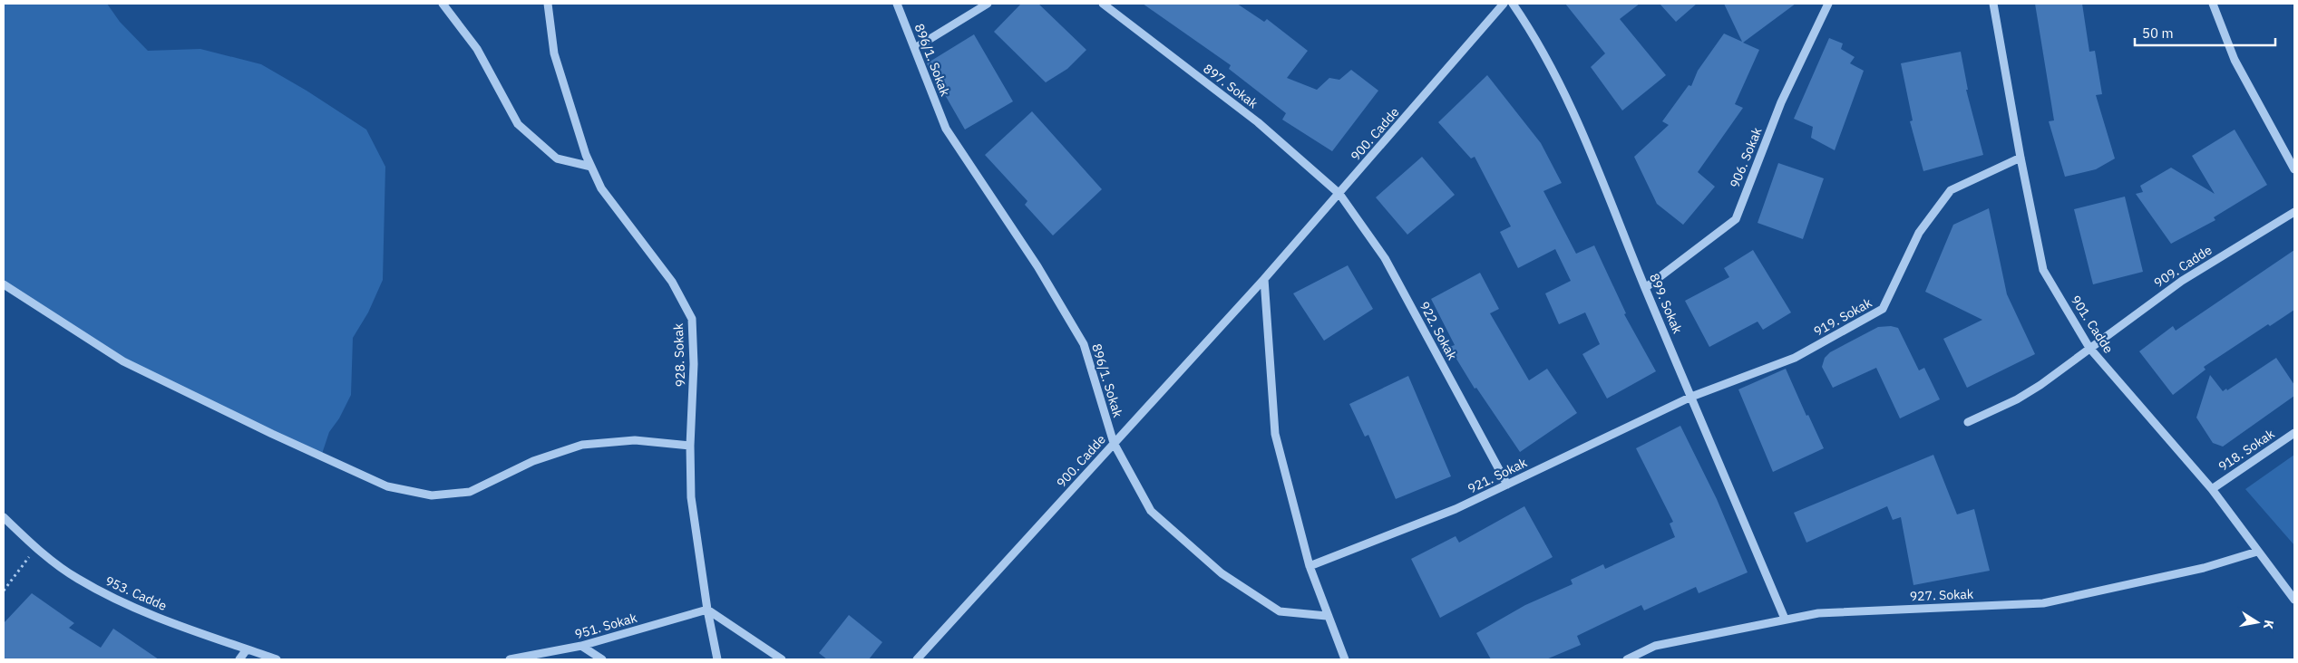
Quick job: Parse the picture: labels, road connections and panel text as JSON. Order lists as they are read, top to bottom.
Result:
{
  "streets": {
    "street": [
      "896/1. Sokak",
      "897. Sokak",
      "900. Cadde",
      "906. Sokak",
      "909. Cadde",
      "899. Sokak",
      "919. Sokak",
      "901. Cadde",
      "922. Sokak",
      "928. Sokak",
      "918. Sokak",
      "921. Sokak",
      "953. Cadde",
      "927. Sokak",
      "951. Sokak"
    ]
  },
  "crossings": [
    ["896/1. Sokak", "900. Cadde"],
    ["897. Sokak", "900. Cadde"],
    ["897. Sokak", "922. Sokak"],
    ["900. Cadde", "922. Sokak"],
    ["906. Sokak", "899. Sokak"],
    ["909. Cadde", "901. Cadde"],
    ["899. Sokak", "919. Sokak"],
    ["899. Sokak", "921. Sokak"],
    ["899. Sokak", "927. Sokak"],
    ["919. Sokak", "901. Cadde"],
    ["919. Sokak", "921. Sokak"],
    ["901. Cadde", "918. Sokak"],
    ["901. Cadde", "927. Sokak"],
    ["922. Sokak", "921. Sokak"],
    ["928. Sokak", "951. Sokak"]
  ],
  "scale_bar": "50 m",
  "north": "right"
}
